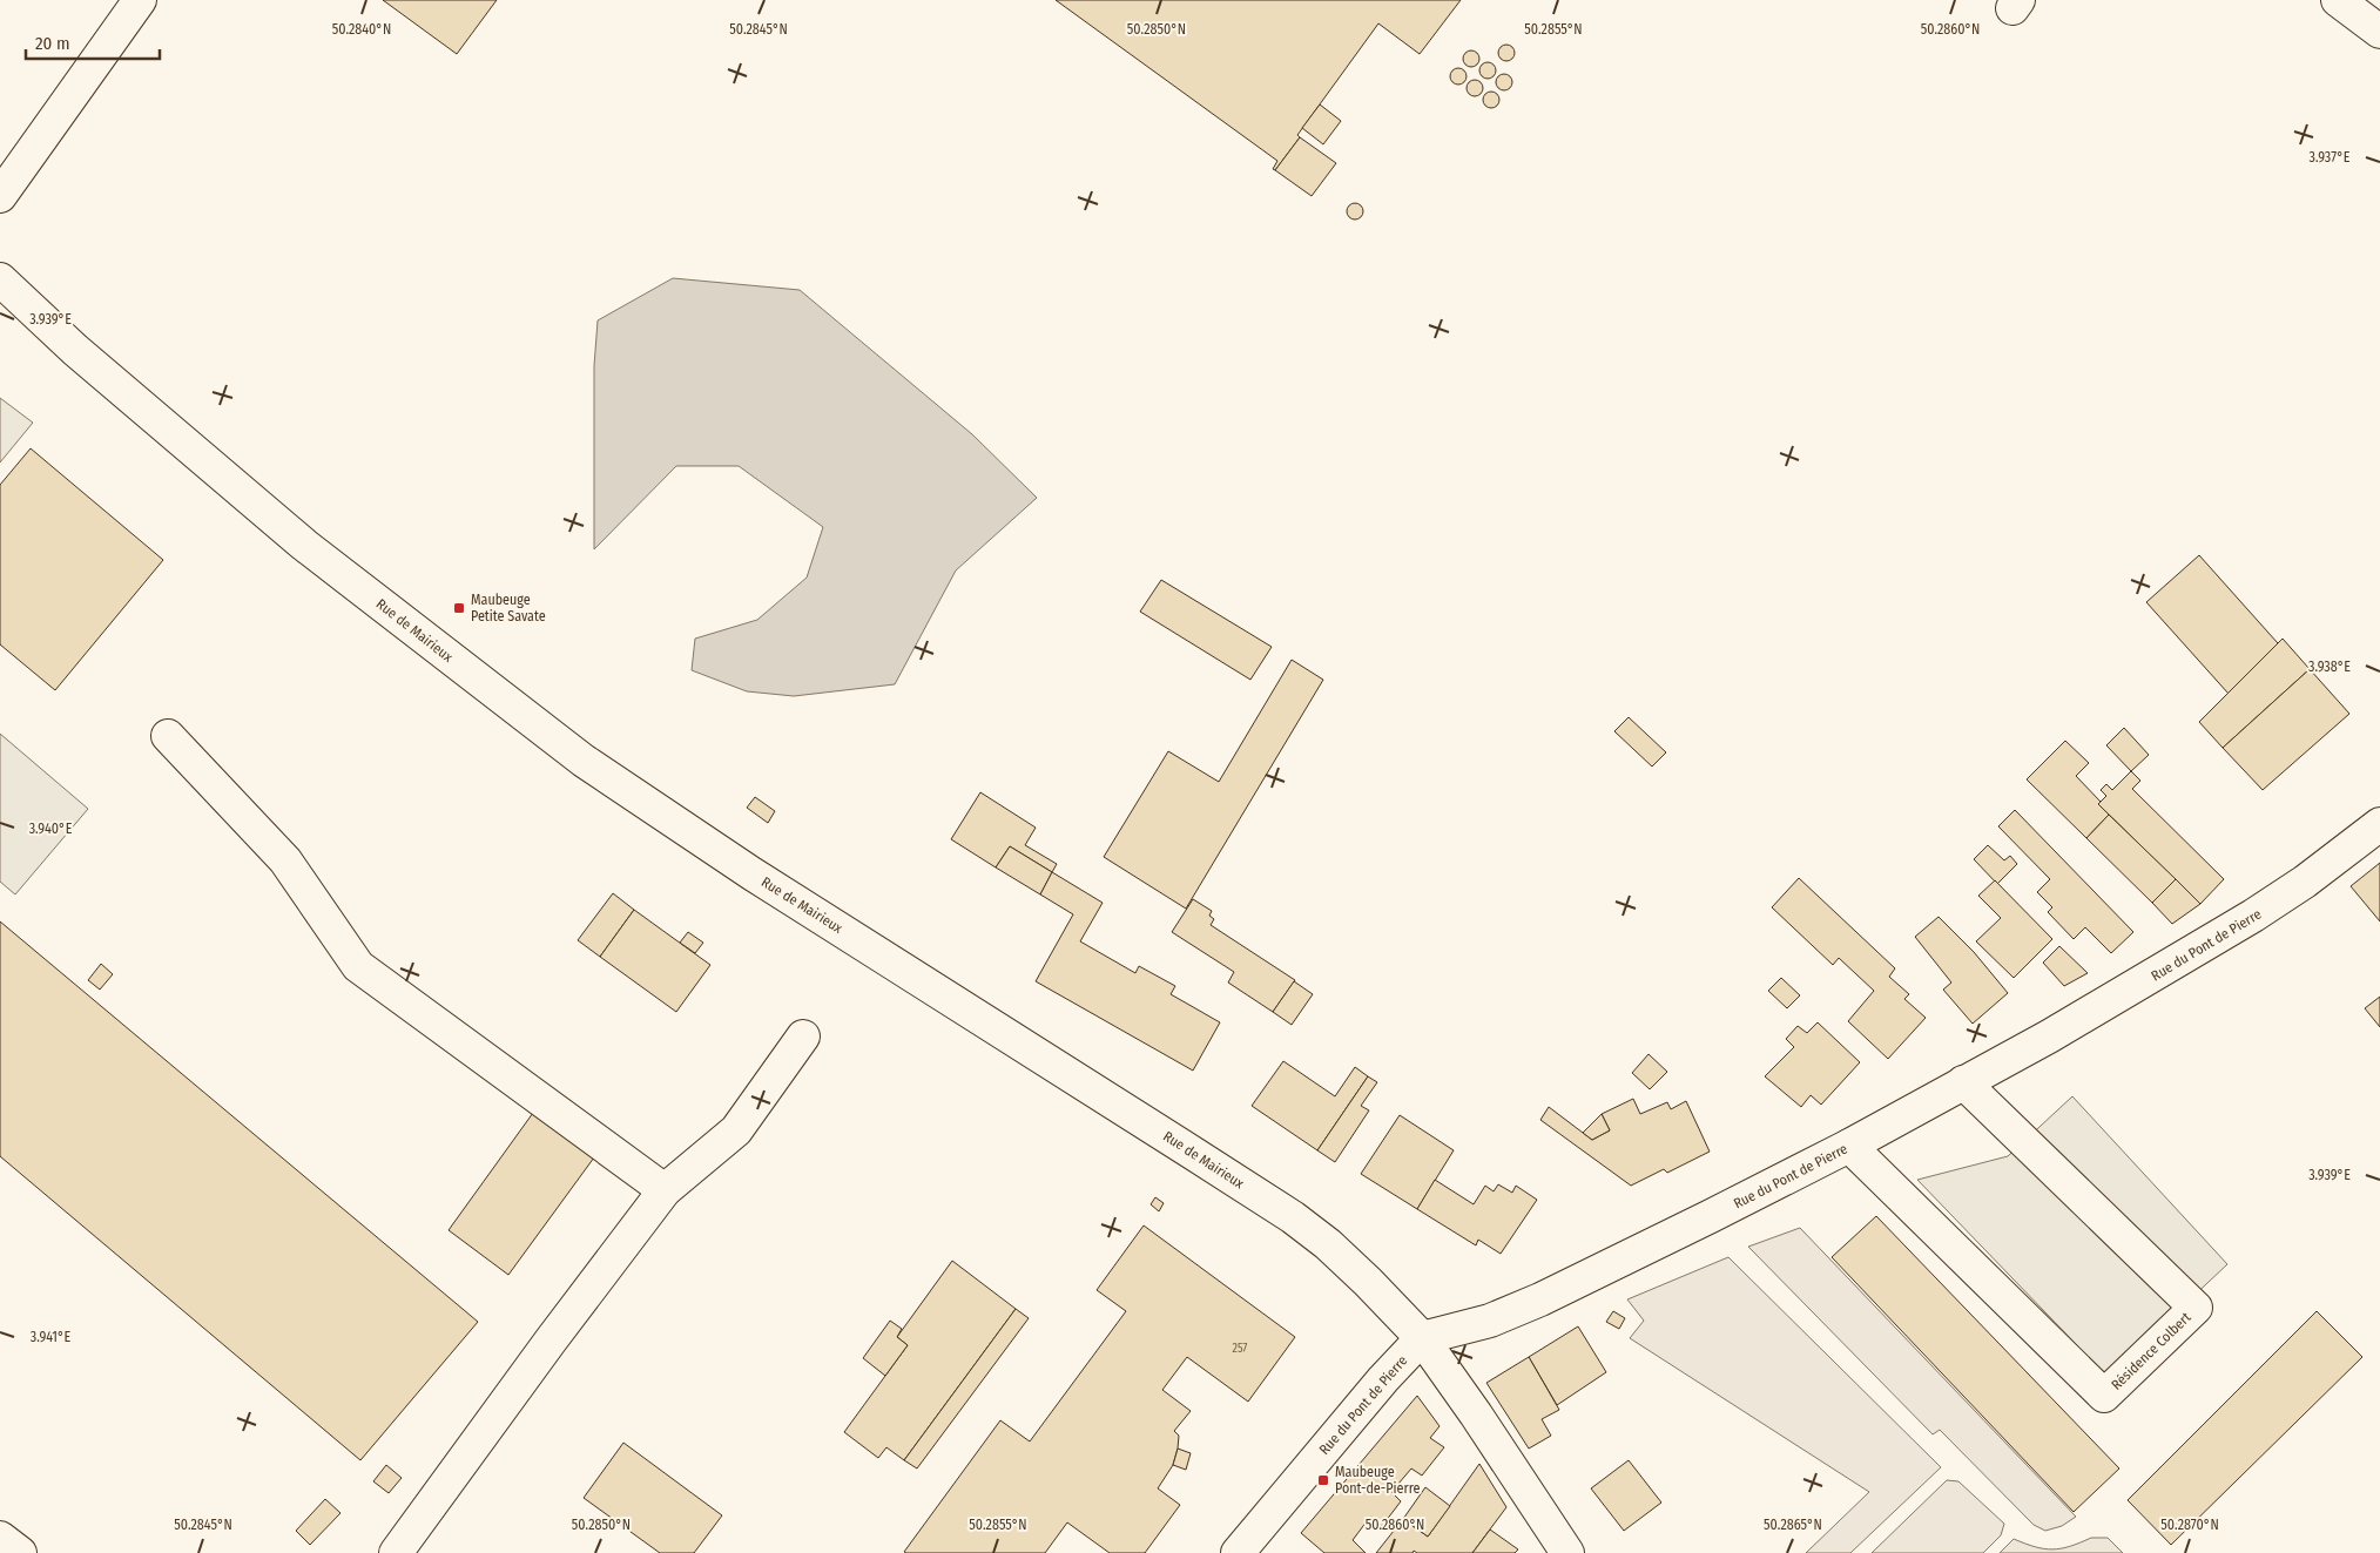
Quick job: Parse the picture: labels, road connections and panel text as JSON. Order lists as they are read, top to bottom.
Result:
{
  "streets": {
    "street": ["Rue de Mairieux", "Rue du Pont de Pierre", "Résidence Colbert"]
  },
  "crossings": [
    ["Rue de Mairieux", "Rue du Pont de Pierre"],
    ["Rue du Pont de Pierre", "Résidence Colbert"]
  ],
  "places": {
    "transit": ["Maubeuge Petite Savate", "Maubeuge Pont-de-Pierre"]
  },
  "house_numbers": ["257"],
  "scale_bar": "20 m",
  "coordinates": [
    "50.2845°N",
    "50.2850°N",
    "50.2855°N",
    "50.2860°N",
    "50.2840°N",
    "3.937°E",
    "3.939°E",
    "3.938°E",
    "3.940°E",
    "3.941°E",
    "50.2865°N",
    "50.2870°N"
  ]
}
